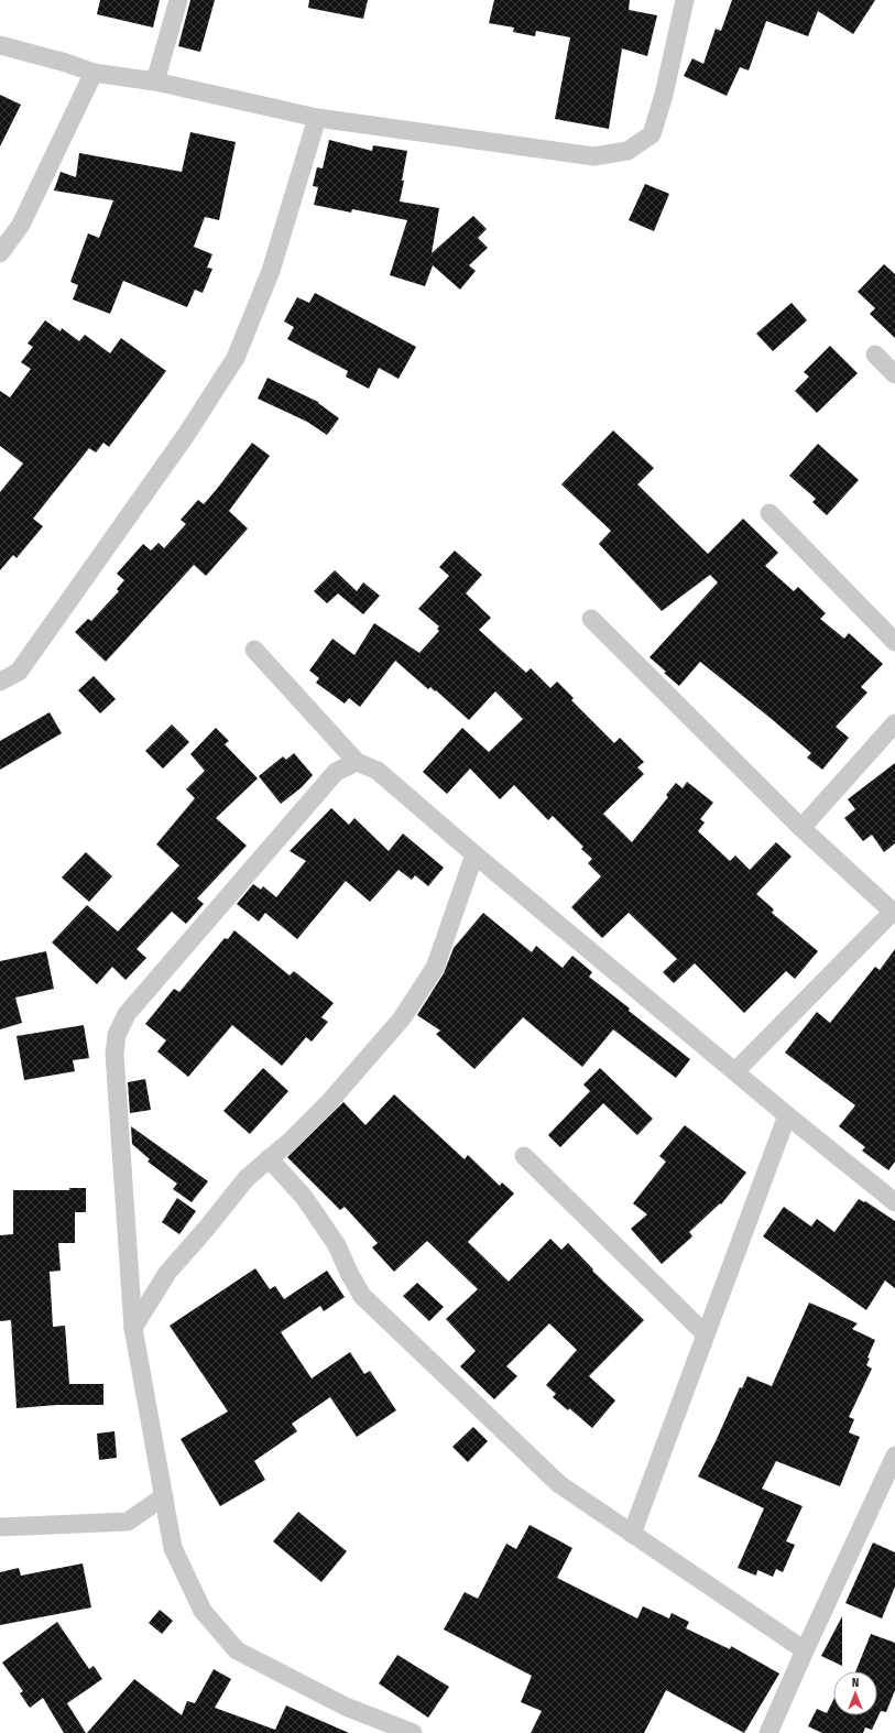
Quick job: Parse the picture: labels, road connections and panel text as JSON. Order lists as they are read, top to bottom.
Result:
{
  "north": "top"
}
